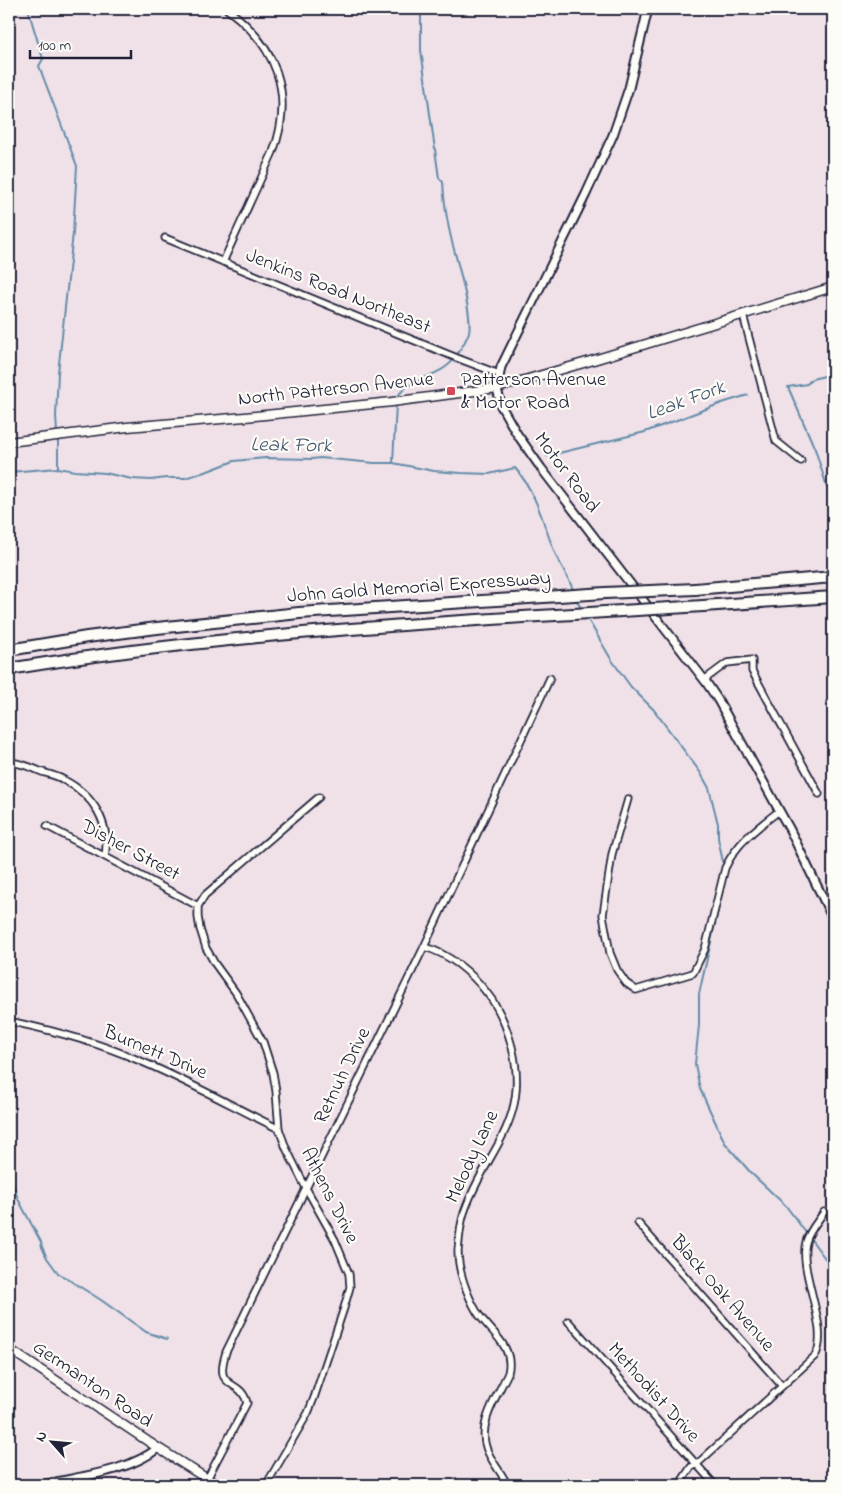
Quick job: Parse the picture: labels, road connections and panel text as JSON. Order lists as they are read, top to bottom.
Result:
{
  "streets": {
    "highway": ["John Gold Memorial Expressway"],
    "main road": ["North Patterson Avenue", "Germanton Road"],
    "street": [
      "Jenkins Road Northeast",
      "Motor Road",
      "Disher Street",
      "Burnett Drive",
      "Retnuh Drive",
      "Melody Lane",
      "Athens Drive",
      "Black Oak Avenue",
      "Methodist Drive"
    ]
  },
  "crossings": [
    ["Jenkins Road Northeast", "Motor Road"],
    ["North Patterson Avenue", "Motor Road"],
    ["Disher Street", "Athens Drive"],
    ["Burnett Drive", "Athens Drive"],
    ["Retnuh Drive", "Melody Lane"],
    ["Retnuh Drive", "Athens Drive"],
    ["Retnuh Drive", "Germanton Road"]
  ],
  "water": ["Leak Fork"],
  "places": {
    "transit": ["Patterson Avenue & Motor Road"]
  },
  "scale_bar": "100 m",
  "north": "top left"
}
